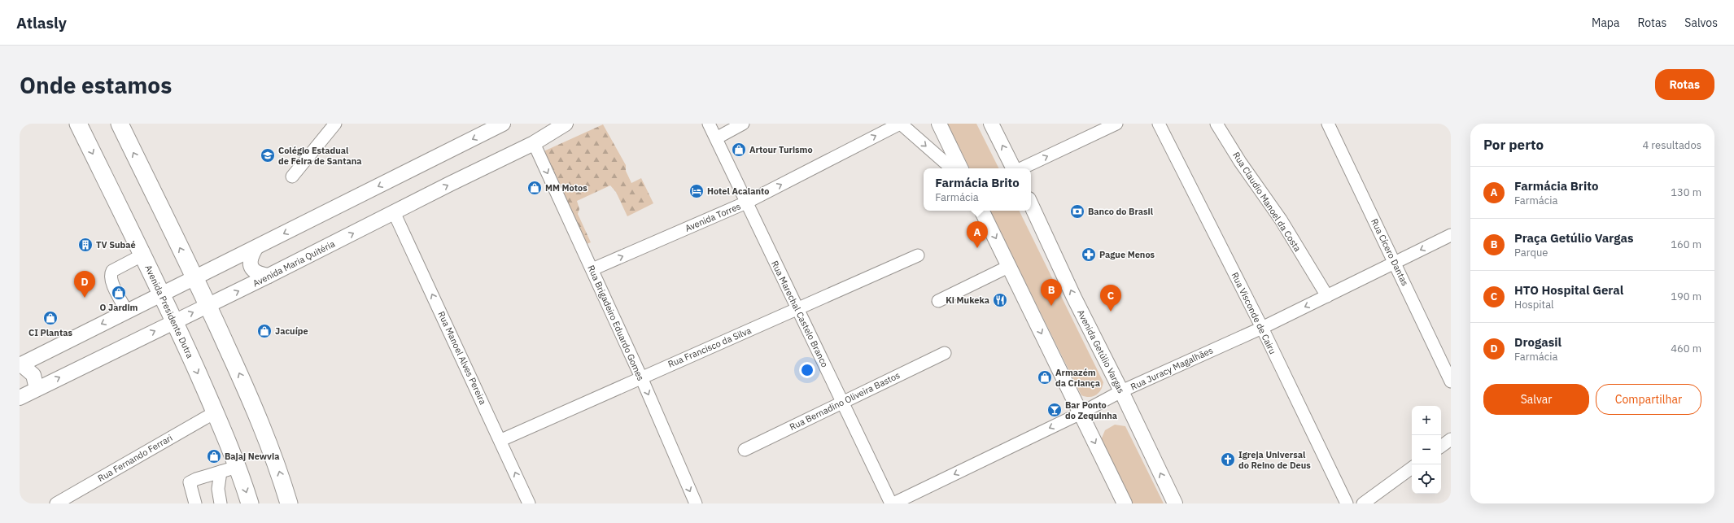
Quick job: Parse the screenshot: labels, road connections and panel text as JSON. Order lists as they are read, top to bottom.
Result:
{
  "streets": {
    "highway": ["Avenida Presidente Dutra"],
    "main road": ["Avenida Maria Quitéria", "Avenida Getúlio Vargas"],
    "street": [
      "Rua Claudio Manoel da Costa",
      "Avenida Torres",
      "Rua Cícero Dantas",
      "Rua Visconde de Cairu",
      "Rua Marechal Castelo Branco",
      "Rua Brigadeiro Eduardo Gomes",
      "Rua Francisco da Silva",
      "Rua Manoel Alves Pereira",
      "Rua Juracy Magalhães",
      "Rua Bernadino Oliveira Bastos",
      "Rua Fernando Ferrari"
    ]
  },
  "crossings": [
    ["Rua Claudio Manoel da Costa", "Rua Juracy Magalhães"],
    ["Avenida Torres", "Rua Marechal Castelo Branco"],
    ["Avenida Torres", "Rua Brigadeiro Eduardo Gomes"],
    ["Rua Cícero Dantas", "Rua Juracy Magalhães"],
    ["Avenida Maria Quitéria", "Avenida Presidente Dutra"],
    ["Avenida Maria Quitéria", "Rua Brigadeiro Eduardo Gomes"],
    ["Avenida Maria Quitéria", "Rua Manoel Alves Pereira"],
    ["Avenida Presidente Dutra", "Rua Fernando Ferrari"],
    ["Rua Visconde de Cairu", "Rua Juracy Magalhães"],
    ["Rua Marechal Castelo Branco", "Rua Francisco da Silva"],
    ["Rua Marechal Castelo Branco", "Rua Juracy Magalhães"],
    ["Rua Marechal Castelo Branco", "Rua Bernadino Oliveira Bastos"],
    ["Rua Brigadeiro Eduardo Gomes", "Rua Francisco da Silva"],
    ["Rua Francisco da Silva", "Rua Manoel Alves Pereira"],
    ["Avenida Getúlio Vargas", "Rua Juracy Magalhães"]
  ],
  "one_way": [
    "Avenida Torres",
    "Rua Brigadeiro Eduardo Gomes",
    "Rua Manoel Alves Pereira",
    "Rua Juracy Magalhães"
  ],
  "places": {
    "shop": [
      "Artour Turismo",
      "MM Motos",
      "O Jardim",
      "CI Plantas",
      "Jacuípe",
      "Armazém da Criança",
      "Bajaj Newvia"
    ],
    "school or university": ["Colégio Estadual de Feira de Santana"],
    "hotel": ["Hotel Acalanto"],
    "bank": ["Banco do Brasil"],
    "building": ["TV Subaé"],
    "pharmacy": ["Pague Menos"],
    "restaurant": ["Ki Mukeka"],
    "bar": ["Bar Ponto do Zequinha"],
    "church": ["Igreja Universal do Reino de Deus"]
  },
  "page": {
    "header": "Atlasly",
    "nav": ["Mapa", "Rotas", "Salvos"],
    "buttons": [
      "Rotas",
      ["Salvar", "Compartilhar"]
    ],
    "title": "Onde estamos",
    "heading": ["Por perto", "4 resultados"],
    "list": [
      {
        "mark": "A",
        "name": "Farmácia Brito",
        "note": "Farmácia",
        "value": "130 m"
      },
      {
        "mark": "B",
        "name": "Praça Getúlio Vargas",
        "note": "Parque",
        "value": "160 m"
      },
      {
        "mark": "C",
        "name": "HTO Hospital Geral",
        "note": "Hospital",
        "value": "190 m"
      },
      {
        "mark": "D",
        "name": "Drogasil",
        "note": "Farmácia",
        "value": "460 m"
      }
    ],
    "popup": ["Farmácia Brito", "Farmácia"],
    "pins": [
      "A",
      "D",
      "B",
      "C"
    ],
    "map_buttons": ["+", "−"]
  }
}
